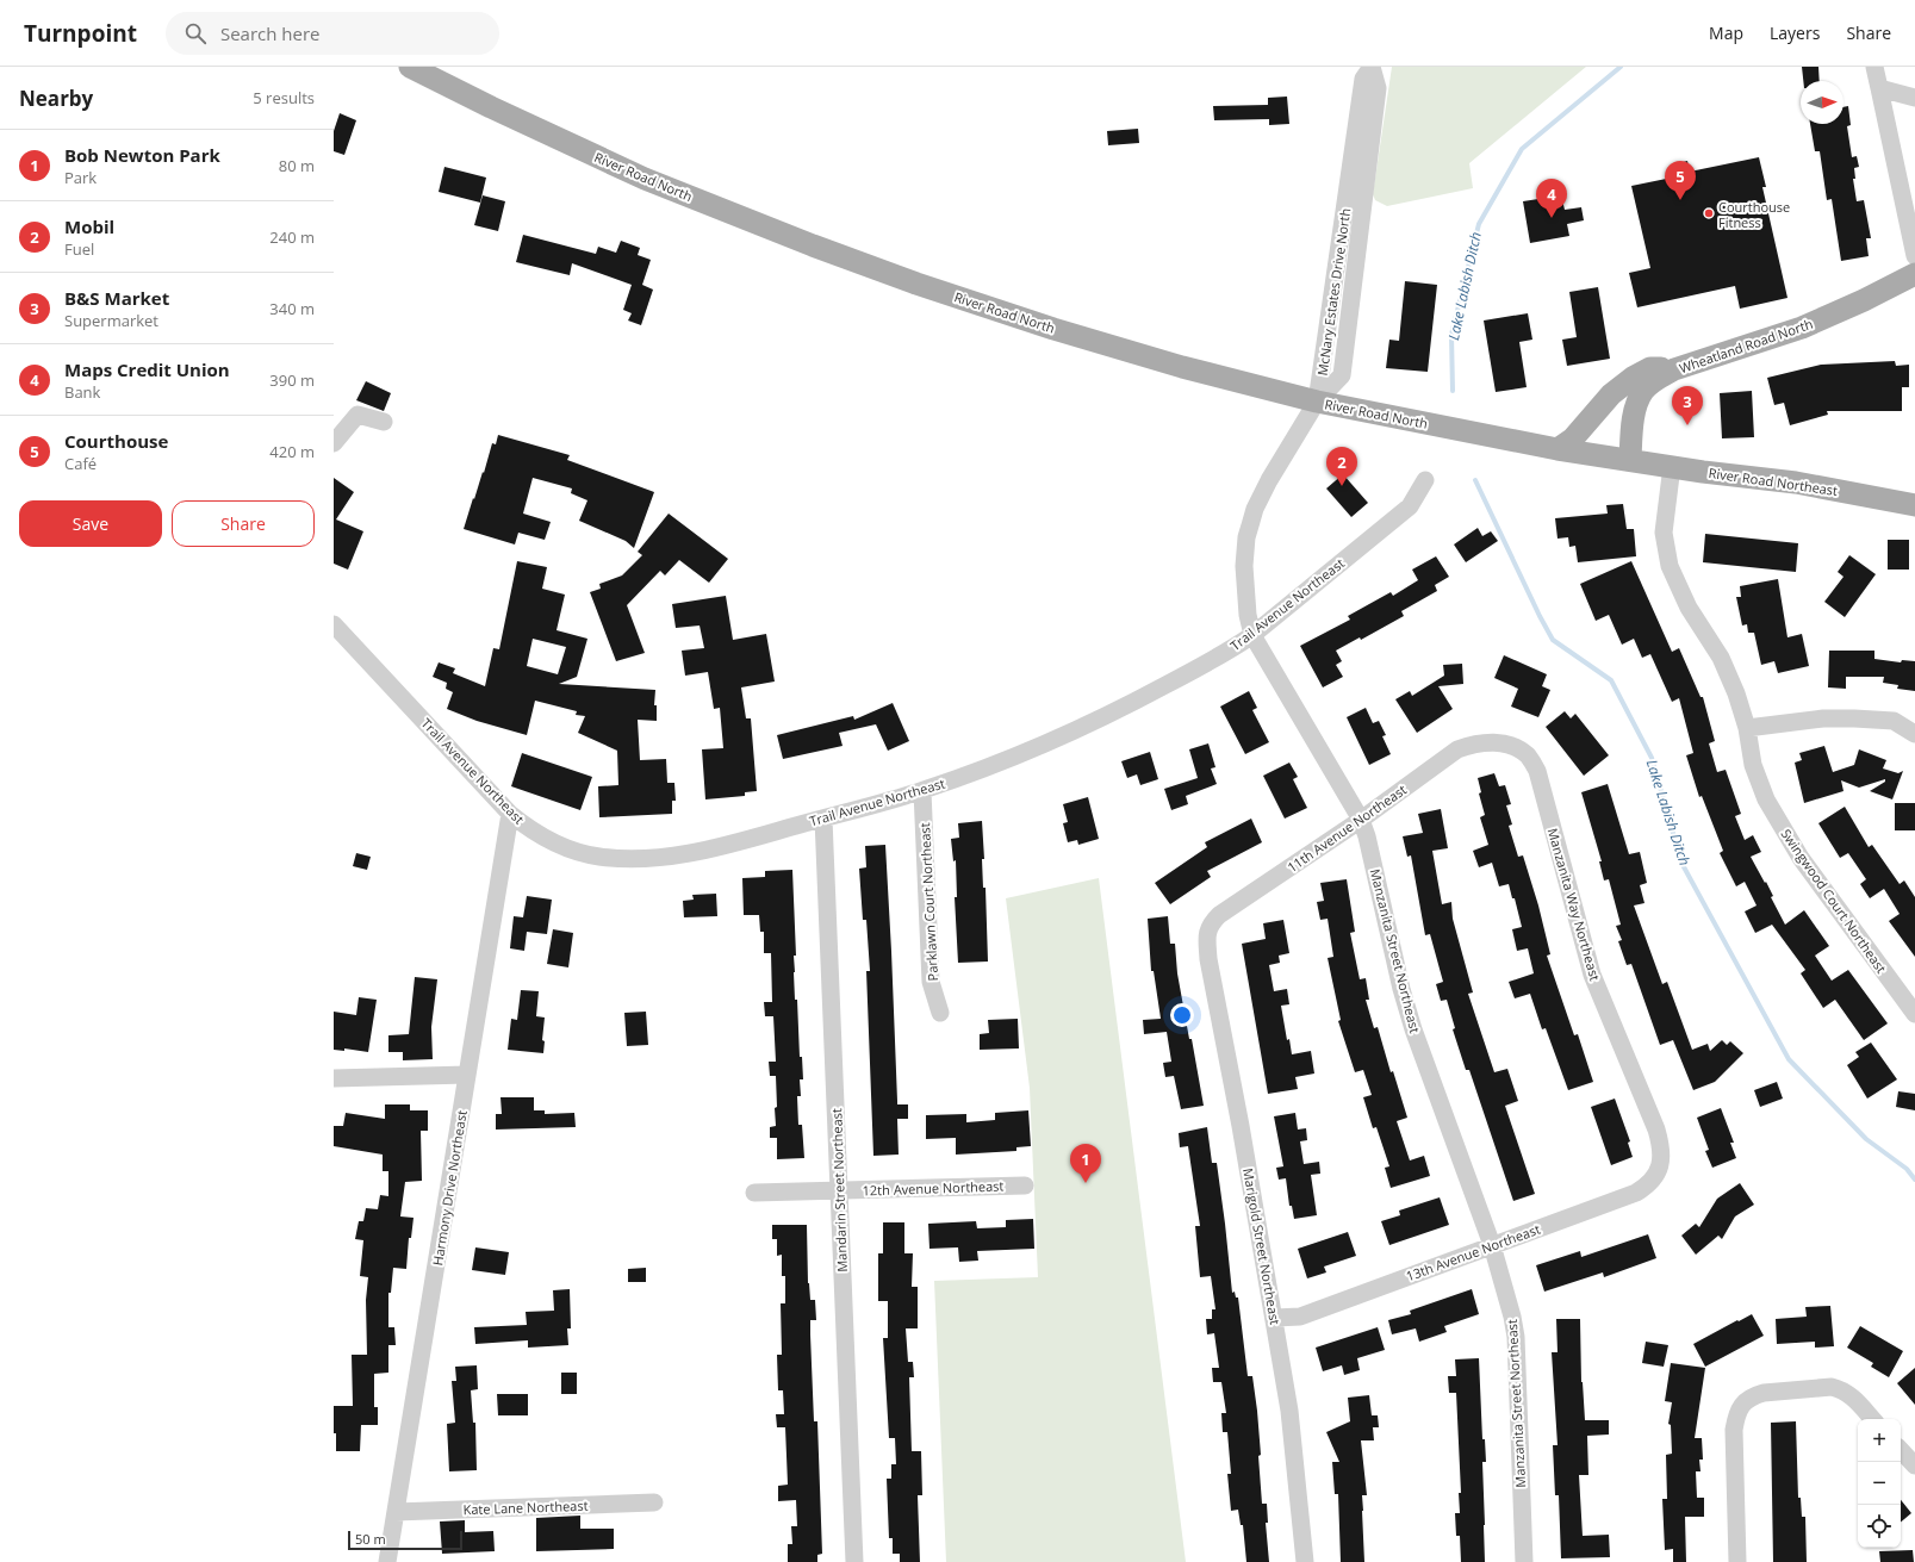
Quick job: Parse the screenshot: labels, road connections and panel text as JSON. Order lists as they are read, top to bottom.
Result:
{
  "streets": {
    "main road": ["River Road North", "Wheatland Road North", "River Road Northeast"],
    "street": [
      "McNary Estates Drive North",
      "Trail Avenue Northeast",
      "11th Avenue Northeast",
      "Swingwood Court Northeast",
      "Parklawn Court Northeast",
      "Manzanita Way Northeast",
      "Manzanita Street Northeast",
      "Harmony Drive Northeast",
      "12th Avenue Northeast",
      "Mandarin Street Northeast",
      "Marigold Street Northeast",
      "13th Avenue Northeast",
      "Kate Lane Northeast"
    ]
  },
  "crossings": [
    ["River Road North", "McNary Estates Drive North"],
    ["River Road North", "Wheatland Road North"],
    ["River Road North", "River Road Northeast"],
    ["River Road North", "Manzanita Street Northeast"],
    ["McNary Estates Drive North", "Manzanita Street Northeast"],
    ["Wheatland Road North", "River Road Northeast"],
    ["River Road Northeast", "Swingwood Court Northeast"],
    ["Trail Avenue Northeast", "Parklawn Court Northeast"],
    ["Trail Avenue Northeast", "Manzanita Street Northeast"],
    ["Trail Avenue Northeast", "Harmony Drive Northeast"],
    ["Trail Avenue Northeast", "Mandarin Street Northeast"],
    ["11th Avenue Northeast", "Manzanita Way Northeast"],
    ["11th Avenue Northeast", "Manzanita Street Northeast"],
    ["11th Avenue Northeast", "Marigold Street Northeast"],
    ["Manzanita Way Northeast", "13th Avenue Northeast"],
    ["Manzanita Street Northeast", "13th Avenue Northeast"],
    ["Harmony Drive Northeast", "Kate Lane Northeast"],
    ["12th Avenue Northeast", "Mandarin Street Northeast"],
    ["Marigold Street Northeast", "13th Avenue Northeast"]
  ],
  "water": ["Lake Labish Ditch"],
  "places": ["Courthouse Fitness"],
  "scale_bar": "50 m",
  "north": "right",
  "page": {
    "header": "Turnpoint",
    "search": "Search here",
    "nav": ["Map", "Layers", "Share"],
    "heading": ["Nearby", "5 results"],
    "list": [
      {
        "mark": "1",
        "name": "Bob Newton Park",
        "note": "Park",
        "value": "80 m"
      },
      {
        "mark": "2",
        "name": "Mobil",
        "note": "Fuel",
        "value": "240 m"
      },
      {
        "mark": "3",
        "name": "B&S Market",
        "note": "Supermarket",
        "value": "340 m"
      },
      {
        "mark": "4",
        "name": "Maps Credit Union",
        "note": "Bank",
        "value": "390 m"
      },
      {
        "mark": "5",
        "name": "Courthouse",
        "note": "Café",
        "value": "420 m"
      }
    ],
    "pins": [
      "5",
      "4",
      "3",
      "2",
      "1"
    ],
    "buttons": ["Save", "Share"],
    "map_buttons": ["+", "−"],
    "scale": "50 m"
  }
}
